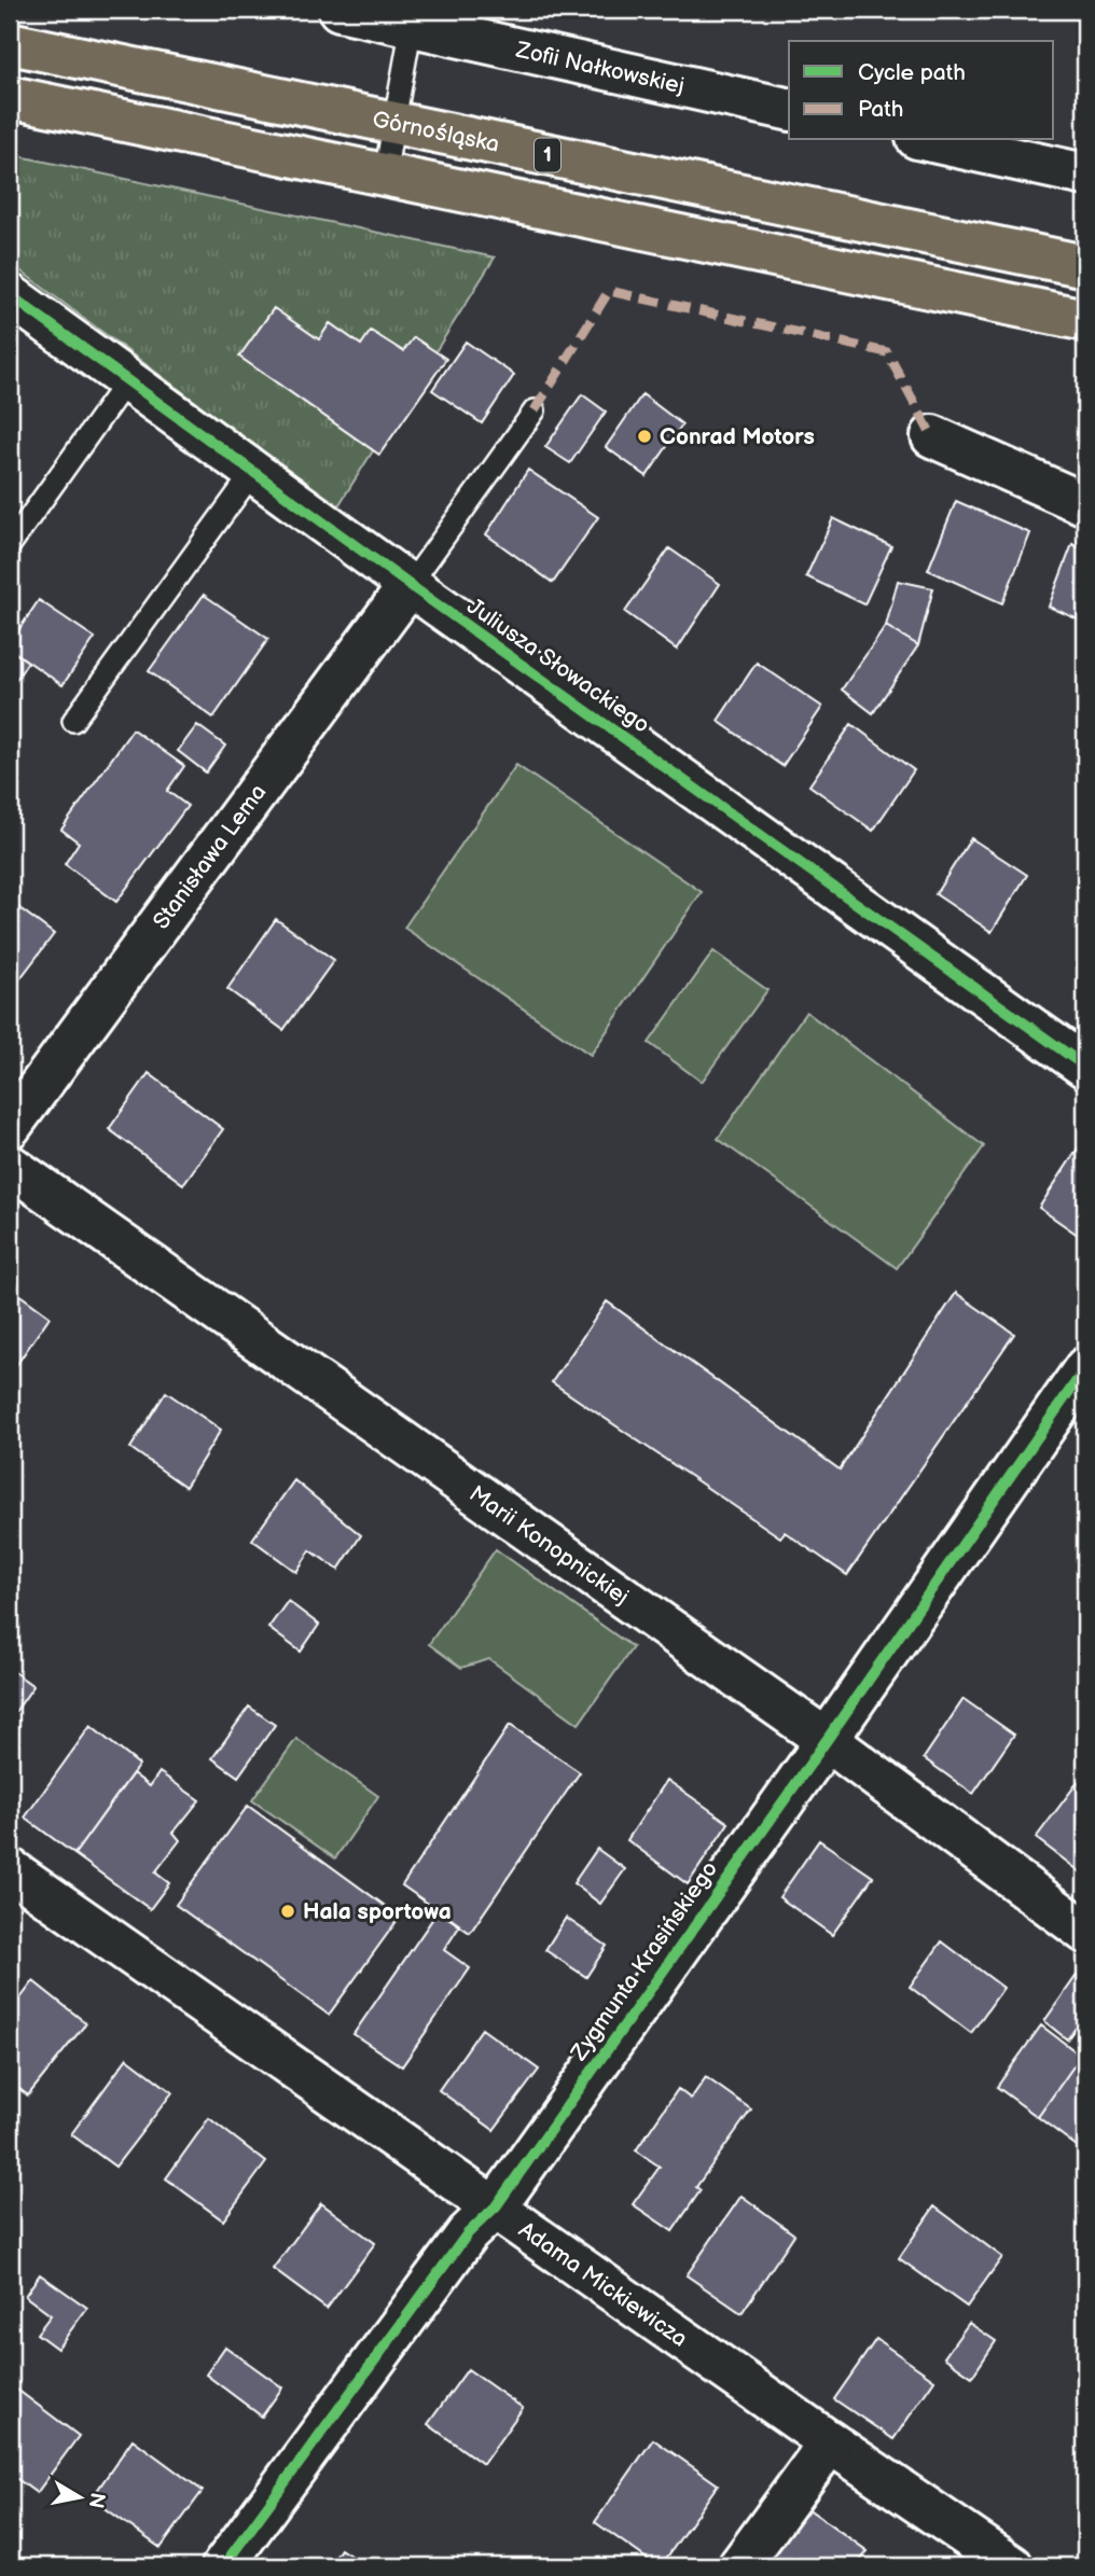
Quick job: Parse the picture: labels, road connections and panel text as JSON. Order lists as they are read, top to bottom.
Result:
{
  "streets": {
    "main road": ["Górnośląska", "1"],
    "street": [
      "Zofii Nałkowskiej",
      "Juliusza Słowackiego",
      "Stanisława Lema",
      "Marii Konopnickiej",
      "Zygmunta Krasińskiego",
      "Adama Mickiewicza"
    ]
  },
  "crossings": [
    ["Juliusza Słowackiego", "Stanisława Lema"],
    ["Marii Konopnickiej", "Zygmunta Krasińskiego"],
    ["Zygmunta Krasińskiego", "Adama Mickiewicza"]
  ],
  "places": ["Conrad Motors", "Hala sportowa"],
  "legend": ["Cycle path", "Path"],
  "north": "right"
}
